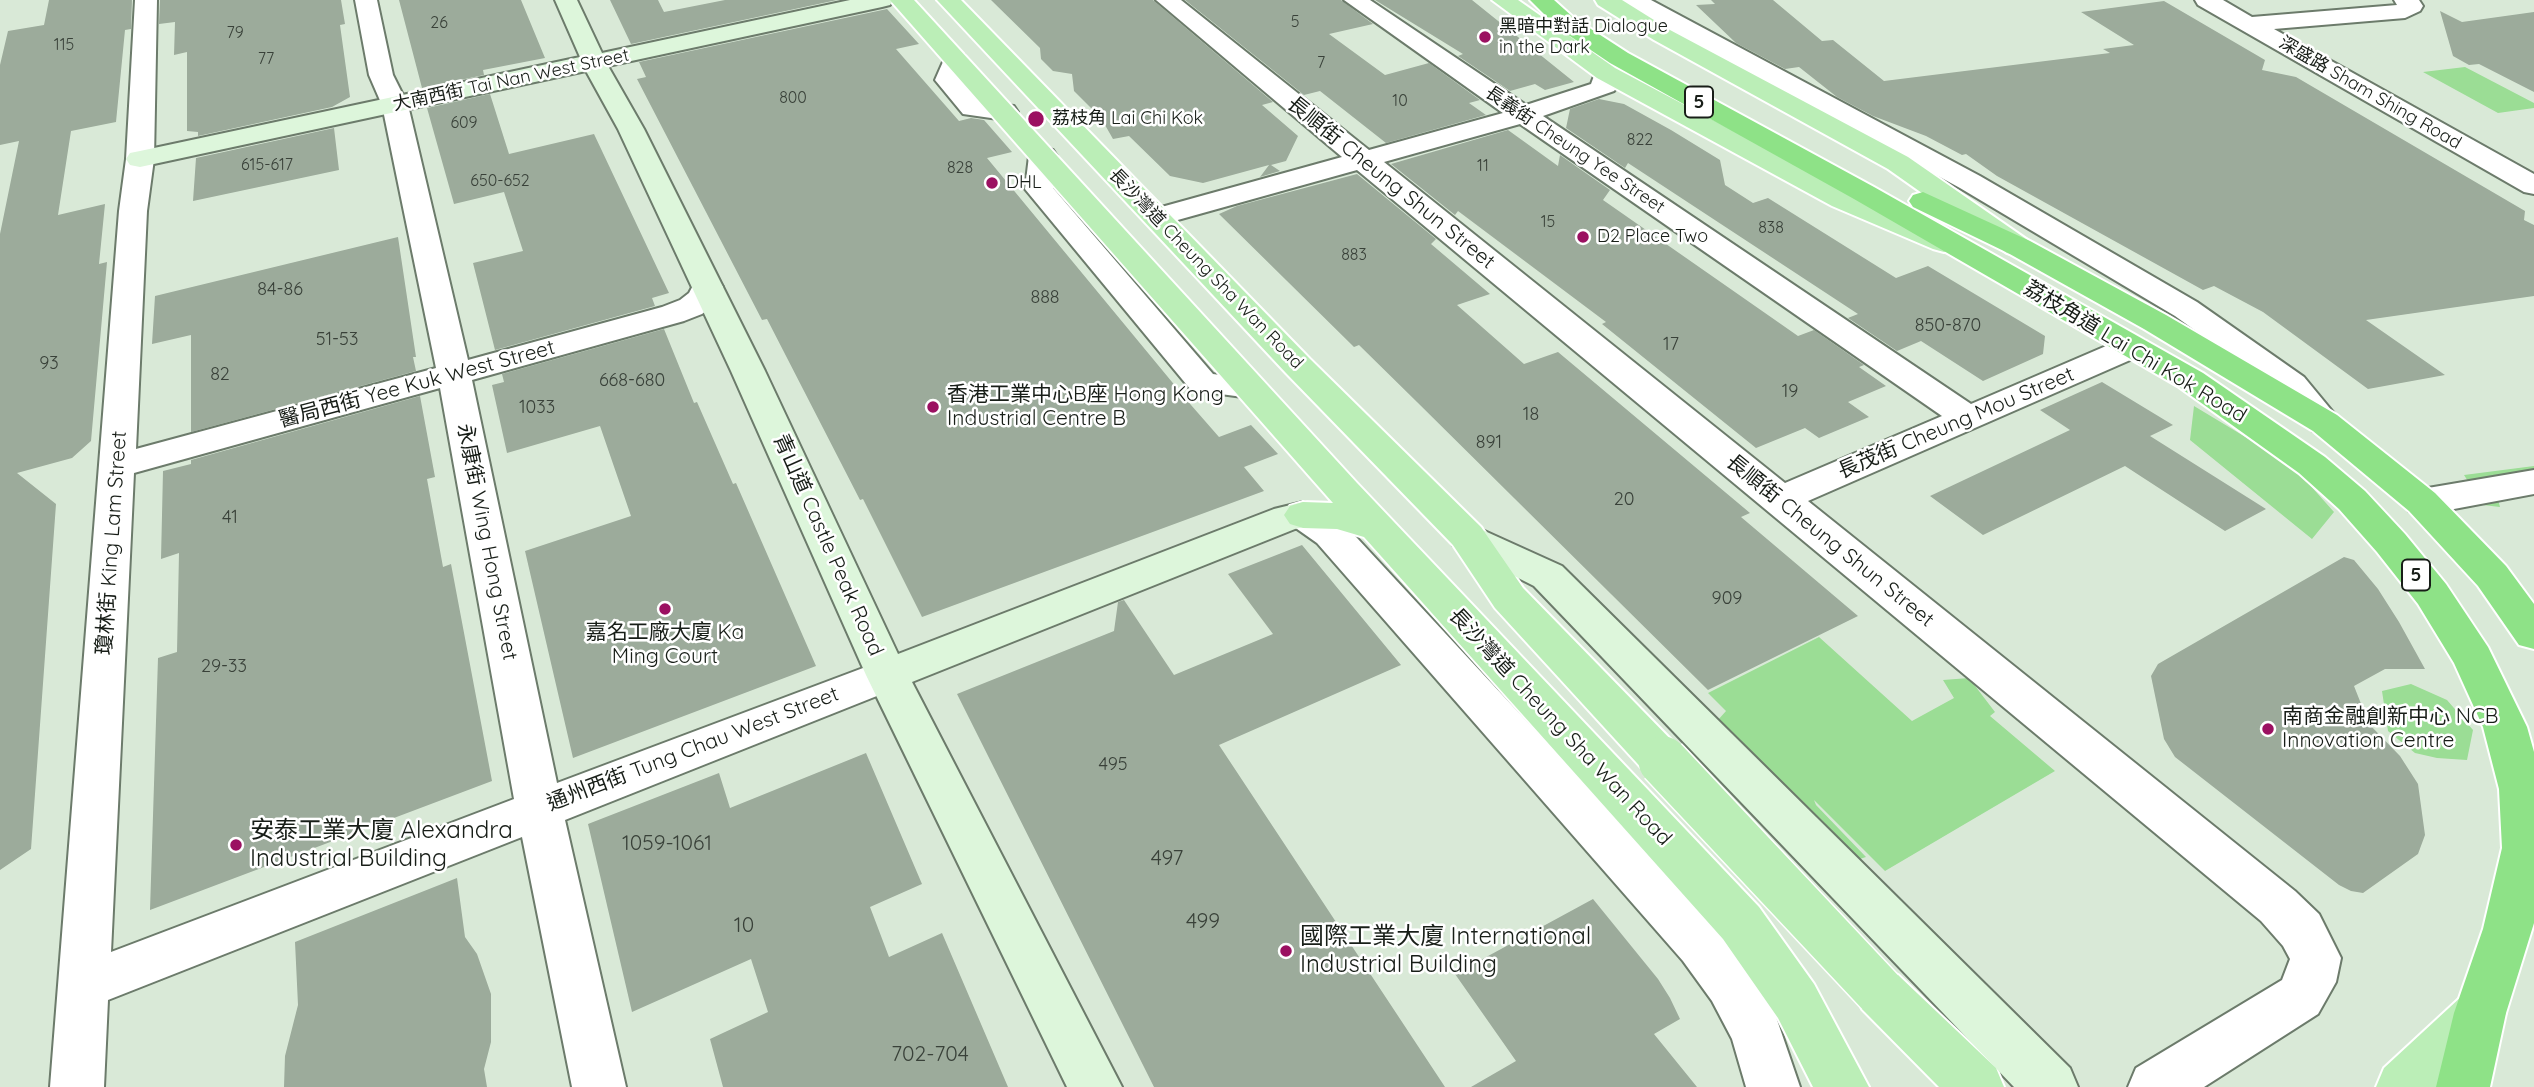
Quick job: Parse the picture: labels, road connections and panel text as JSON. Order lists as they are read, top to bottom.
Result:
{
  "streets": {
    "highway": ["5", "荔枝角道 Lai Chi Kok Road"],
    "main road": [
      "大南西街 Tai Nan West Street",
      "長沙灣道 Cheung Sha Wan Road",
      "青山道 Castle Peak Road",
      "通州西街 Tung Chau West Street"
    ],
    "street": [
      "深盛路 Sham Shing Road",
      "長義街 Cheung Yee Street",
      "長順街 Cheung Shun Street",
      "醫局西街 Yee Kuk West Street",
      "長茂街 Cheung Mou Street",
      "永康街 Wing Hong Street",
      "瓊林街 King Lam Street"
    ]
  },
  "crossings": [
    ["大南西街 Tai Nan West Street", "永康街 Wing Hong Street"],
    ["大南西街 Tai Nan West Street", "瓊林街 King Lam Street"],
    ["大南西街 Tai Nan West Street", "青山道 Castle Peak Road"],
    ["5", "荔枝角道 Lai Chi Kok Road"],
    ["長義街 Cheung Yee Street", "長茂街 Cheung Mou Street"],
    ["長順街 Cheung Shun Street", "長茂街 Cheung Mou Street"],
    ["長沙灣道 Cheung Sha Wan Road", "通州西街 Tung Chau West Street"],
    ["荔枝角道 Lai Chi Kok Road", "長茂街 Cheung Mou Street"],
    ["醫局西街 Yee Kuk West Street", "永康街 Wing Hong Street"],
    ["醫局西街 Yee Kuk West Street", "瓊林街 King Lam Street"],
    ["醫局西街 Yee Kuk West Street", "青山道 Castle Peak Road"],
    ["永康街 Wing Hong Street", "通州西街 Tung Chau West Street"],
    ["瓊林街 King Lam Street", "通州西街 Tung Chau West Street"],
    ["青山道 Castle Peak Road", "通州西街 Tung Chau West Street"]
  ],
  "places": [
    "黑暗中對話 Dialogue in the Dark",
    "荔枝角 Lai Chi Kok",
    "DHL",
    "D2 Place Two",
    "香港工業中心B座 Hong Kong Industrial Centre B",
    "嘉名工廠大廈 Ka Ming Court",
    "南商金融創新中心 NCB Innovation Centre",
    "安泰工業大廈 Alexandra Industrial Building",
    "國際工業大廈 International Industrial Building"
  ],
  "house_numbers": [
    "5",
    "26",
    "79",
    "115",
    "77",
    "7",
    "800",
    "10",
    "609",
    "822",
    "615-617",
    "11",
    "828",
    "650-652",
    "15",
    "838",
    "883",
    "84-86",
    "888",
    "850-870",
    "51-53",
    "17",
    "93",
    "82",
    "668-680",
    "19",
    "1033",
    "18",
    "891",
    "20",
    "41",
    "909",
    "29-33",
    "495",
    "1059-1061",
    "497",
    "499",
    "10",
    "702-704"
  ]
}
